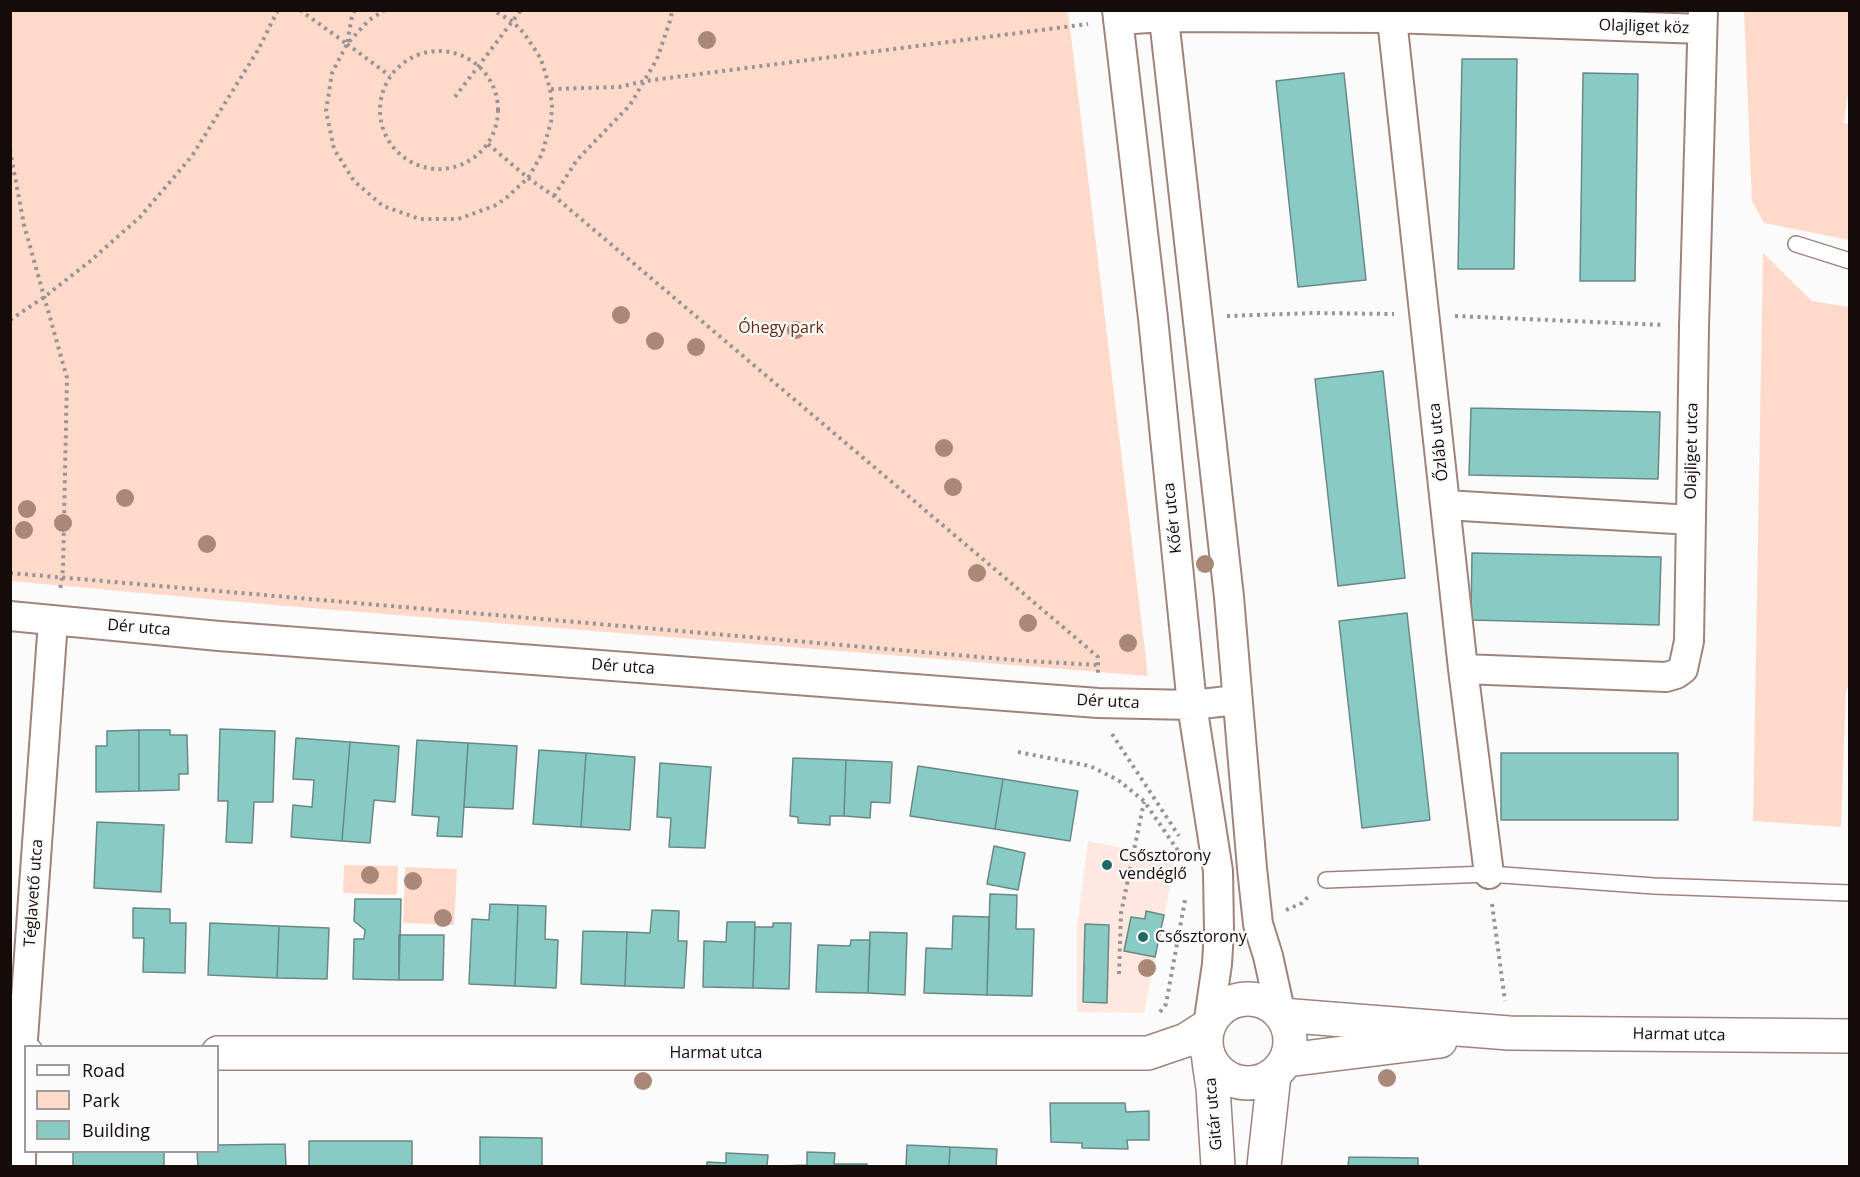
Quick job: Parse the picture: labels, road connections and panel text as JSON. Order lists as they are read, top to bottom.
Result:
{
  "streets": {
    "street": [
      "Olajliget köz",
      "Őzláb utca",
      "Olajliget utca",
      "Kőér utca",
      "Dér utca",
      "Téglavető utca",
      "Harmat utca",
      "Gitár utca"
    ]
  },
  "crossings": [
    ["Olajliget köz", "Őzláb utca"],
    ["Olajliget köz", "Olajliget utca"],
    ["Olajliget köz", "Kőér utca"],
    ["Őzláb utca", "Olajliget utca"],
    ["Kőér utca", "Dér utca"],
    ["Kőér utca", "Harmat utca"],
    ["Kőér utca", "Gitár utca"],
    ["Dér utca", "Téglavető utca"],
    ["Harmat utca", "Gitár utca"]
  ],
  "parks": ["Óhegy park"],
  "places": ["Csősztorony vendéglő", "Csősztorony"],
  "legend": ["Road", "Park", "Building"]
}
